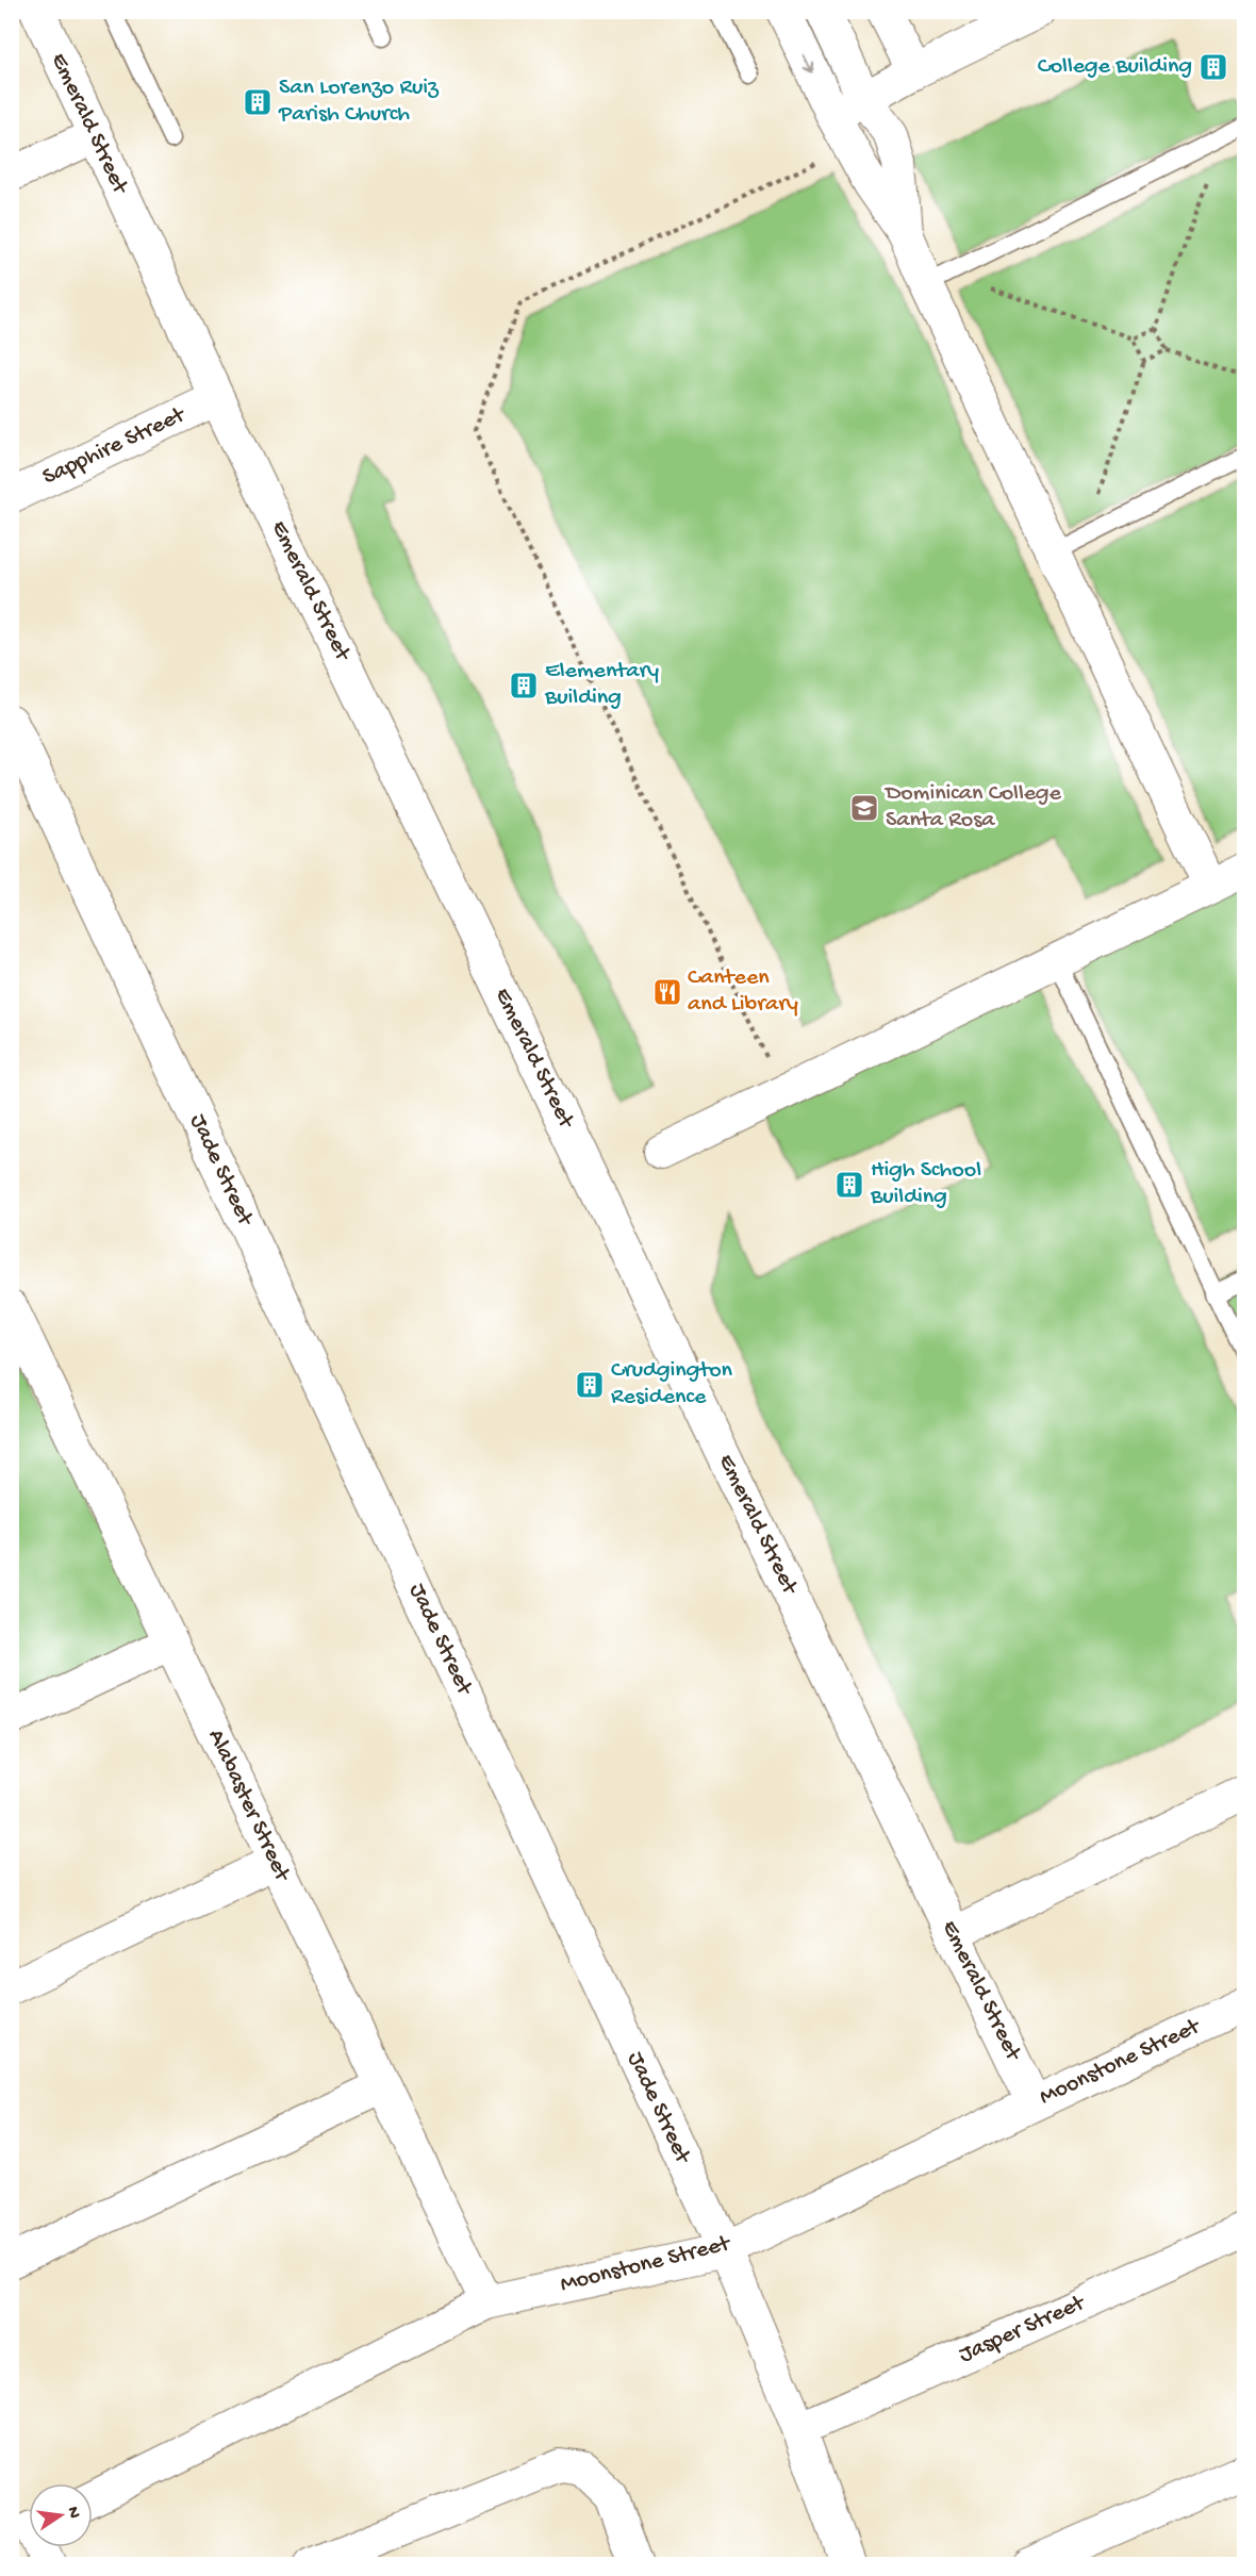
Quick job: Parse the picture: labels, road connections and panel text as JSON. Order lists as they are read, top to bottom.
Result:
{
  "streets": {
    "street": [
      "Emerald Street",
      "Sapphire Street",
      "Jade Street",
      "Alabaster Street",
      "Moonstone Street",
      "Jasper Street"
    ]
  },
  "crossings": [
    ["Emerald Street", "Sapphire Street"],
    ["Emerald Street", "Moonstone Street"],
    ["Jade Street", "Moonstone Street"],
    ["Jade Street", "Jasper Street"],
    ["Alabaster Street", "Moonstone Street"]
  ],
  "places": {
    "building": [
      "College Building",
      "San Lorenzo Ruiz Parish Church",
      "Elementary Building",
      "High School Building",
      "Crudgington Residence"
    ],
    "school or university": ["Dominican College Santa Rosa"],
    "restaurant": ["Canteen and Library"]
  },
  "north": "right"
}
